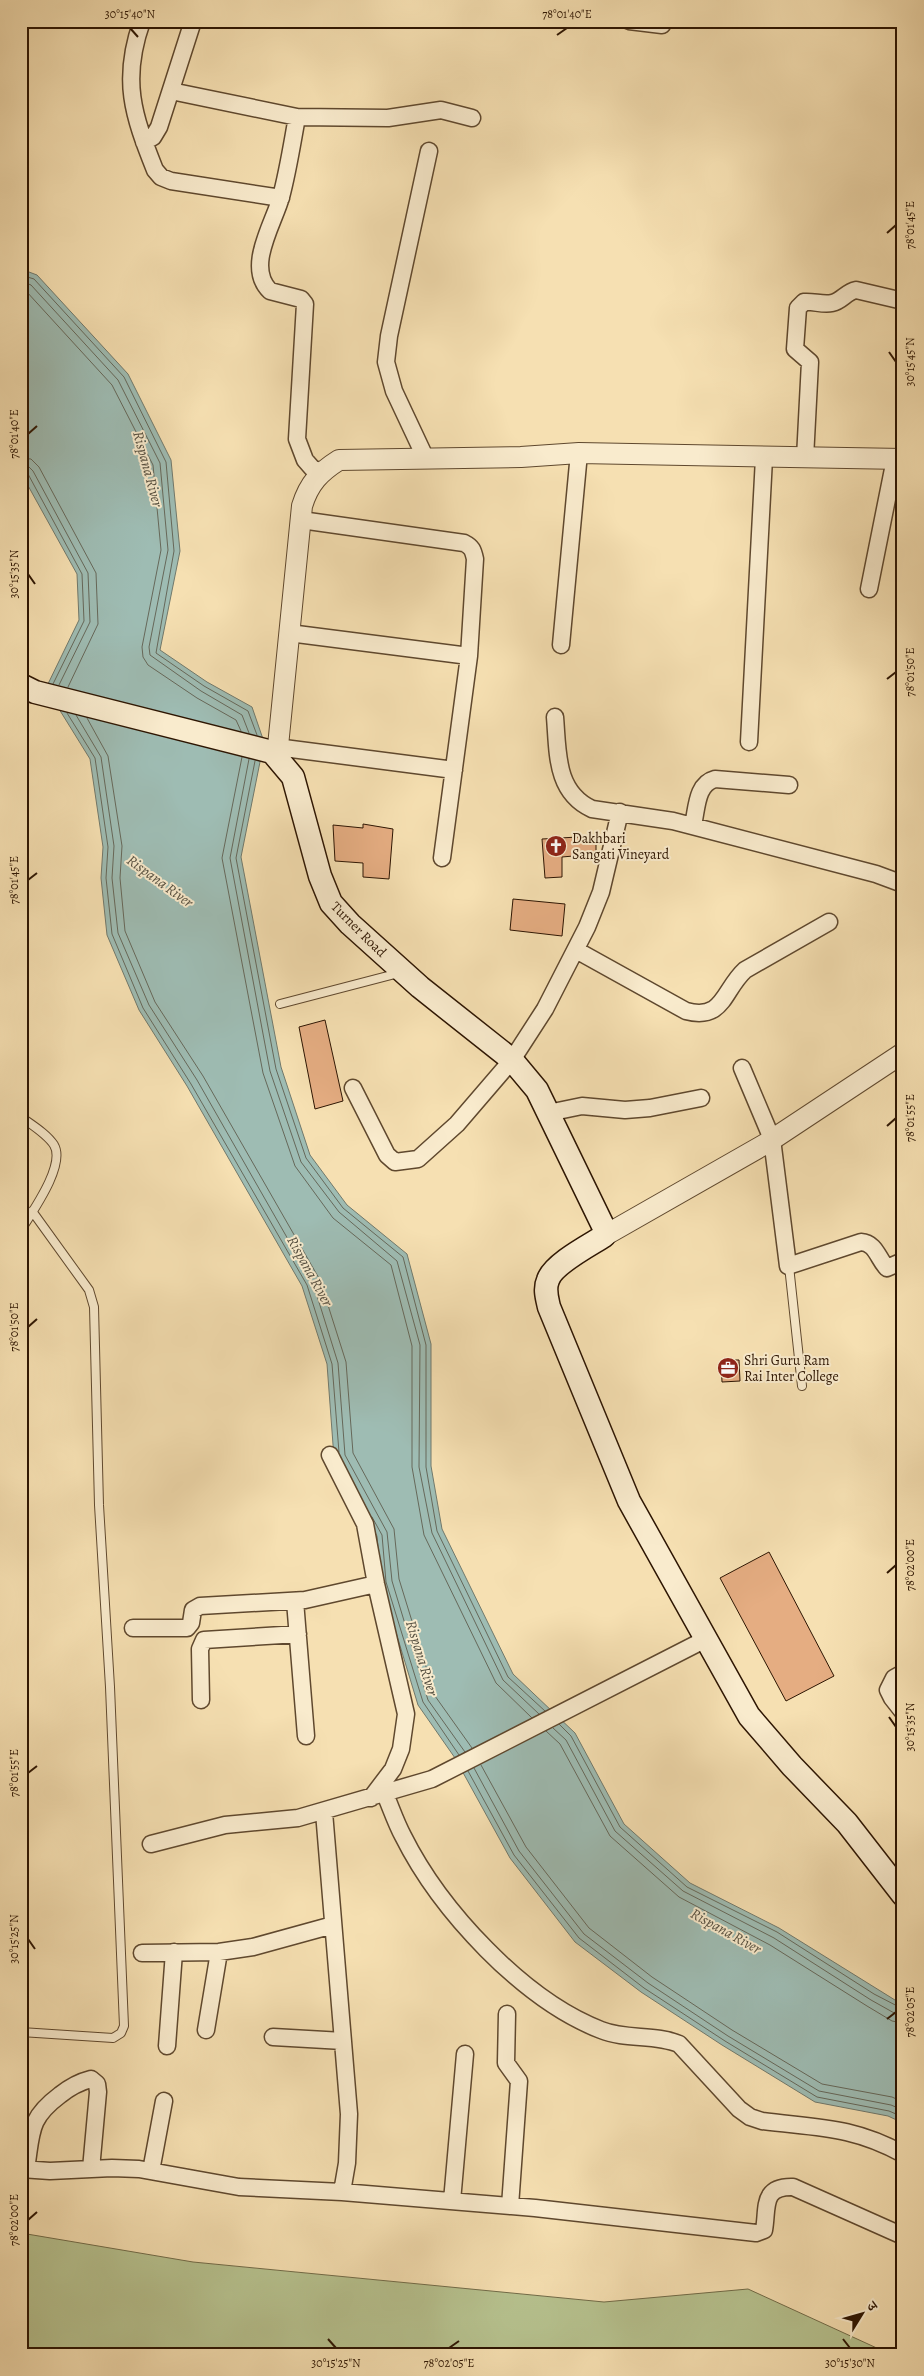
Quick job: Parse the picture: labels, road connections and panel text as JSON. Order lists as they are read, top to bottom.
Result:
{
  "streets": {
    "main road": ["Turner Road"]
  },
  "water": ["Rispana River"],
  "places": {
    "church": ["Dakhbari Sangati Vineyard"],
    "office": ["Shri Guru Ram Rai Inter College"]
  },
  "north": "top right",
  "coordinates": [
    "30°15'40\"N",
    "78°01'40\"E",
    "78°01'45\"E",
    "30°15'45\"N",
    "30°15'35\"N",
    "78°01'50\"E",
    "78°01'55\"E",
    "78°02'00\"E",
    "30°15'25\"N",
    "78°02'05\"E",
    "30°15'30\"N"
  ]
}
